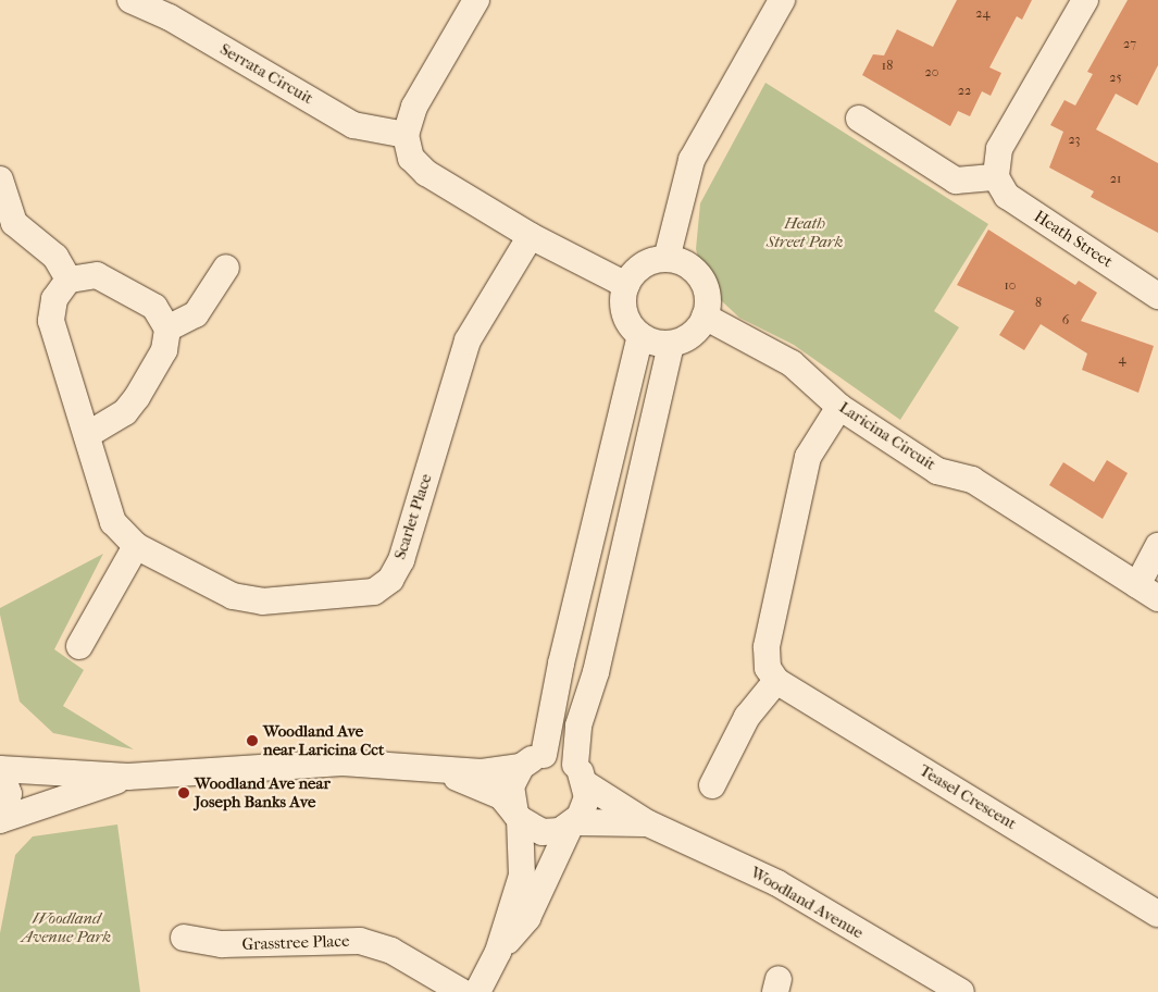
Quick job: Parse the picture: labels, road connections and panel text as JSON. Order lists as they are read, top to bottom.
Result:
{
  "streets": {
    "street": [
      "Serrata Circuit",
      "Heath Street",
      "Laricina Circuit",
      "Scarlet Place",
      "Teasel Crescent",
      "Woodland Avenue",
      "Grasstree Place"
    ]
  },
  "parks": ["Heath Street Park", "Woodland Avenue Park"],
  "places": ["Woodland Ave near Laricina Cct", "Woodland Ave near Joseph Banks Ave"],
  "house_numbers": [
    "24",
    "27",
    "18",
    "20",
    "25",
    "22",
    "23",
    "21",
    "10",
    "8",
    "6",
    "4"
  ]
}
